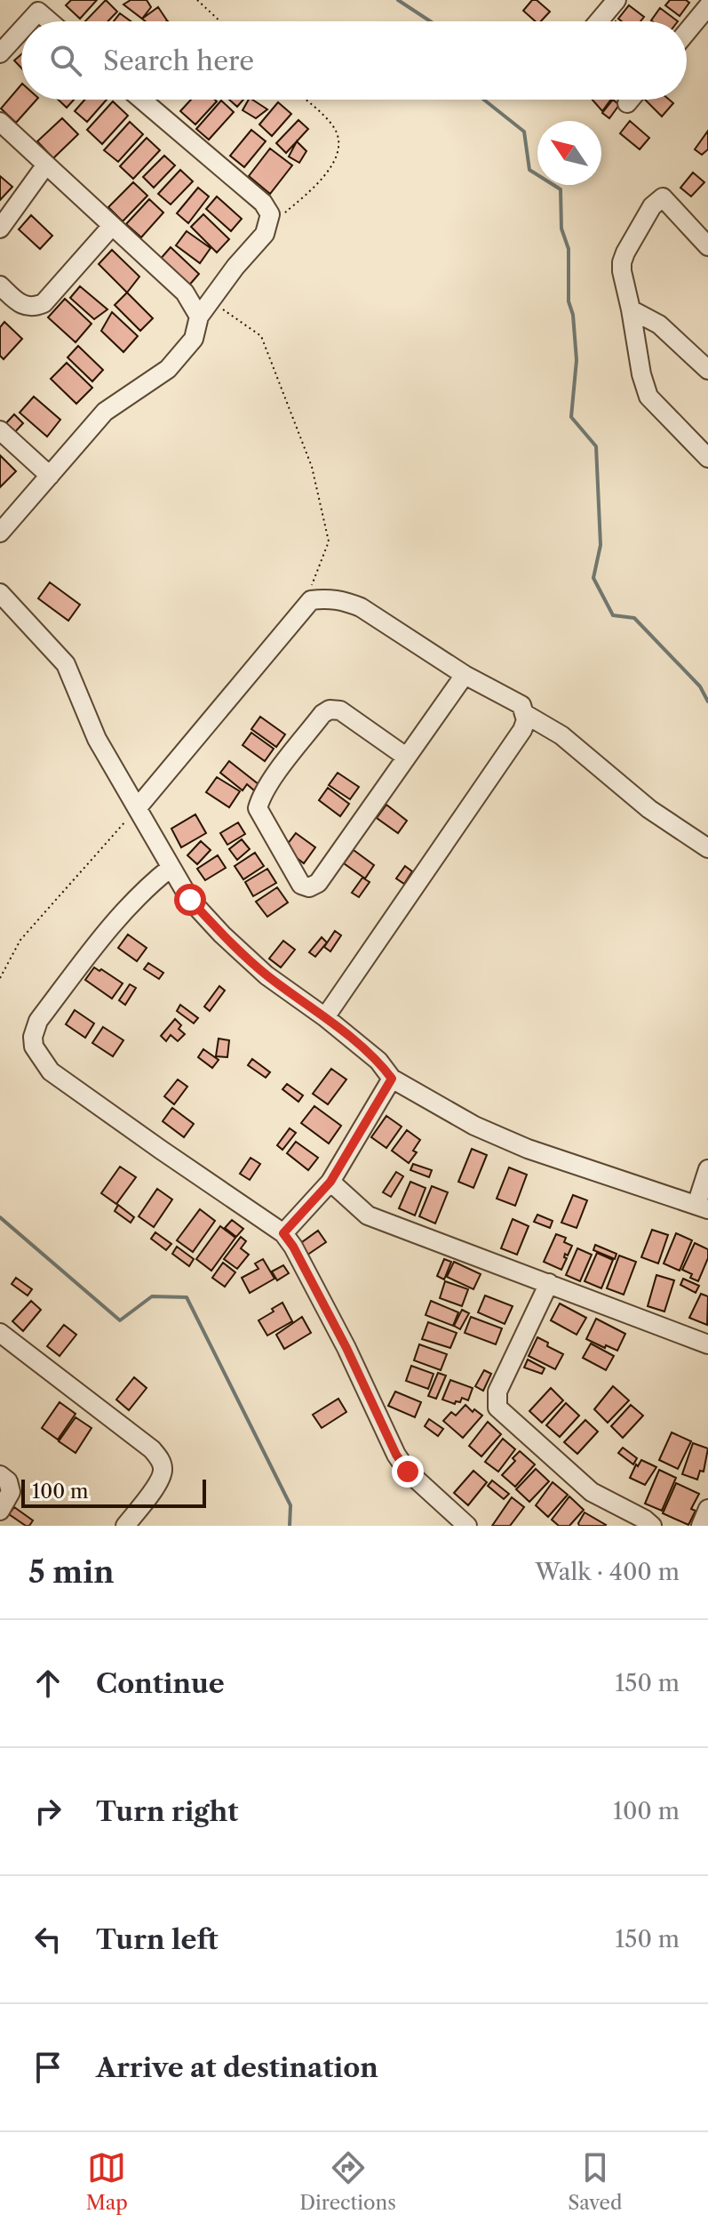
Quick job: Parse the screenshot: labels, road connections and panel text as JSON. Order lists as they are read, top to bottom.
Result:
{
  "scale_bar": "100 m",
  "north": "top left",
  "page": {
    "search": "Search here",
    "scale": "100 m",
    "heading": ["5 min", "Walk · 400 m"],
    "list": [
      ["Continue", "150 m"],
      ["Turn right", "100 m"],
      ["Turn left", "150 m"],
      "Arrive at destination"
    ],
    "nav": ["Map", "Directions", "Saved"]
  }
}
